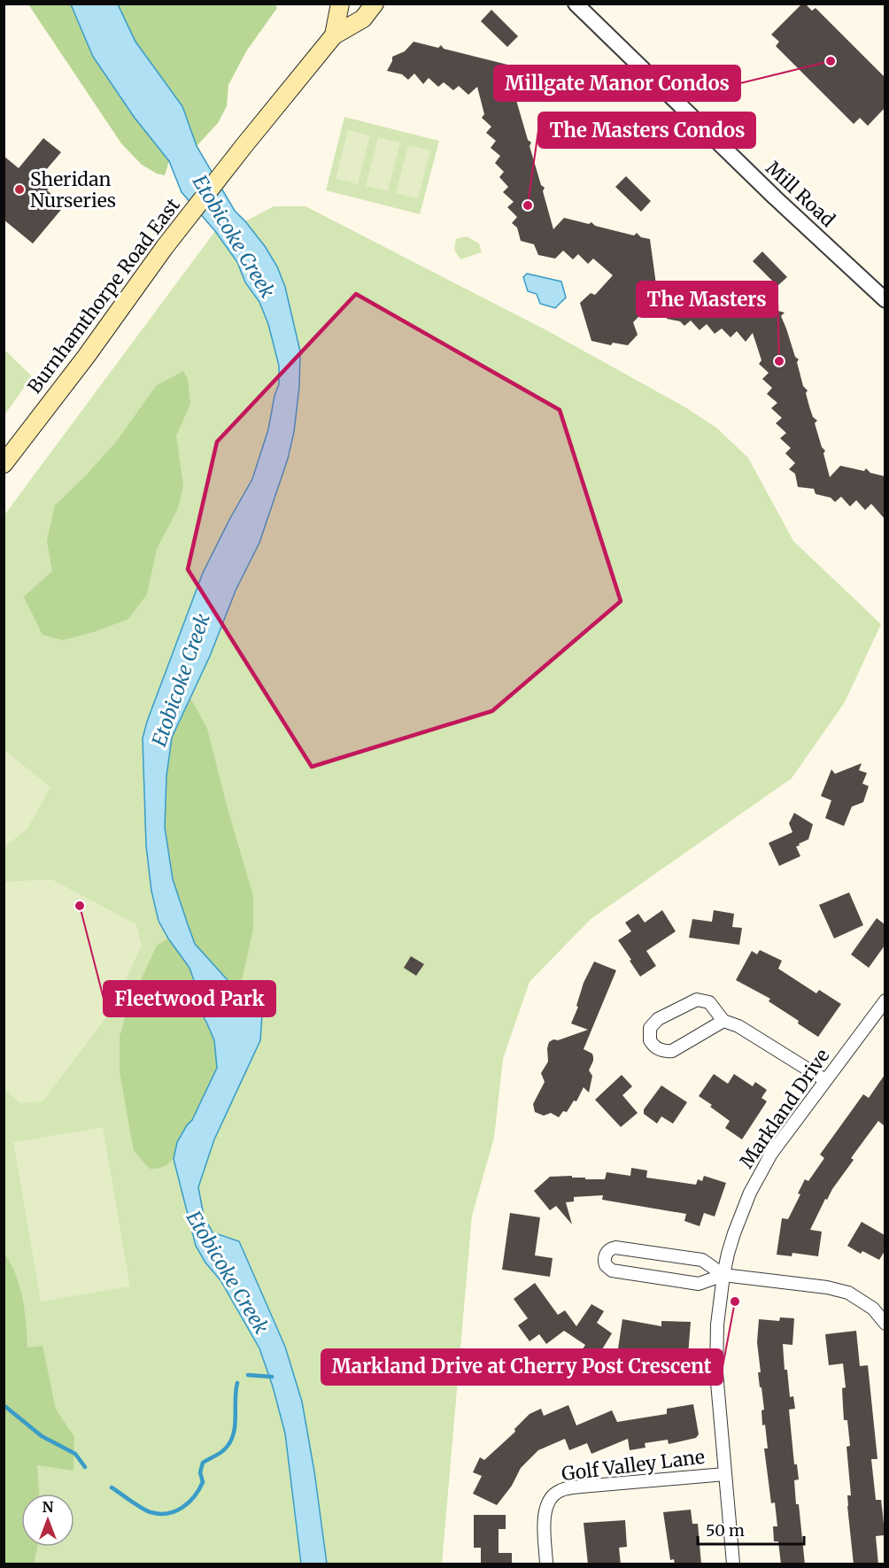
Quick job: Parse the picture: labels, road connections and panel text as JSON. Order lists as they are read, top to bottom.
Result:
{
  "streets": {
    "main road": ["Burnhamthorpe Road East"],
    "street": ["Mill Road", "Markland Drive", "Golf Valley Lane"]
  },
  "crossings": [
    ["Markland Drive", "Golf Valley Lane"]
  ],
  "water": ["Etobicoke Creek"],
  "places": [
    "Millgate Manor Condos",
    "Sheridan Nurseries",
    "The Masters Condos",
    "The Masters",
    "Fleetwood Park",
    "Markland Drive at Cherry Post Crescent"
  ],
  "scale_bar": "50 m",
  "north": "top"
}
